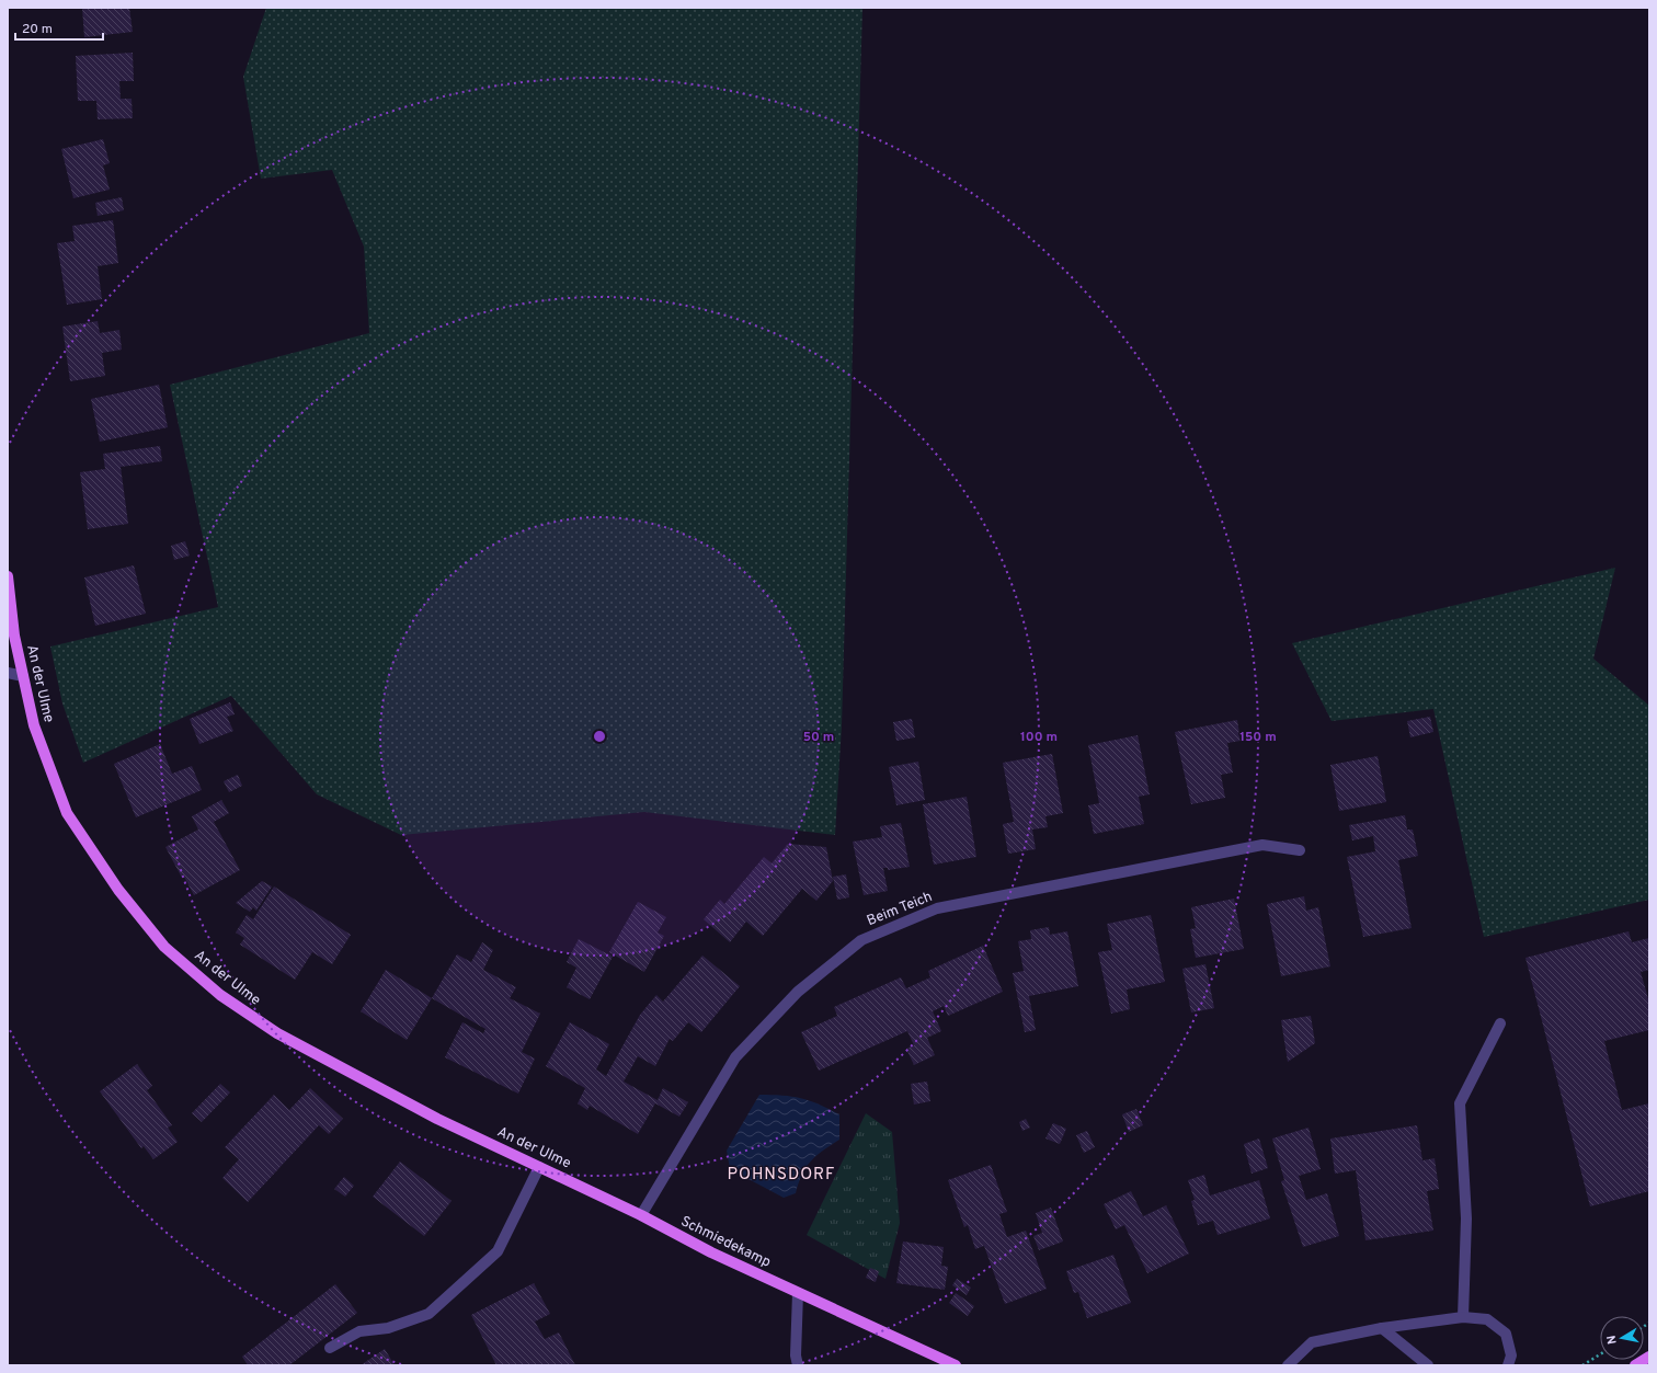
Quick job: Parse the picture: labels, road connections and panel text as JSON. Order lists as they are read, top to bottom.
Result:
{
  "streets": {
    "main road": ["An der Ulme", "Schmiedekamp"],
    "street": ["Beim Teich"]
  },
  "crossings": [
    ["An der Ulme", "Beim Teich"],
    ["An der Ulme", "Schmiedekamp"],
    ["Beim Teich", "Schmiedekamp"]
  ],
  "districts": ["POHNSDORF"],
  "scale_bar": "20 m",
  "north": "left",
  "rings": ["50 m", "100 m", "150 m"]
}
